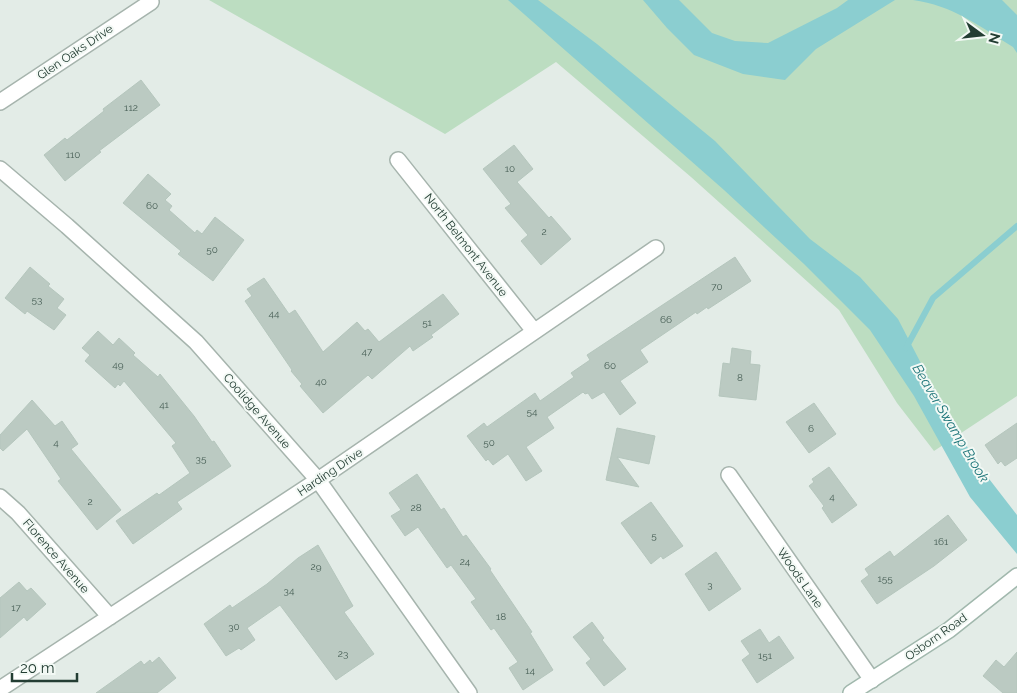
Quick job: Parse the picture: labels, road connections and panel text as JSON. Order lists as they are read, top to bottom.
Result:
{
  "streets": {
    "street": [
      "Glen Oaks Drive",
      "North Belmont Avenue",
      "Coolidge Avenue",
      "Harding Drive",
      "Florence Avenue",
      "Woods Lane",
      "Osborn Road"
    ]
  },
  "crossings": [
    ["North Belmont Avenue", "Harding Drive"],
    ["Coolidge Avenue", "Harding Drive"],
    ["Harding Drive", "Florence Avenue"],
    ["Woods Lane", "Osborn Road"]
  ],
  "water": ["Beaver Swamp Brook"],
  "house_numbers": [
    "112",
    "110",
    "10",
    "60",
    "2",
    "50",
    "70",
    "53",
    "44",
    "66",
    "51",
    "47",
    "49",
    "60",
    "8",
    "40",
    "41",
    "54",
    "6",
    "4",
    "50",
    "35",
    "4",
    "2",
    "28",
    "5",
    "161",
    "24",
    "29",
    "155",
    "3",
    "34",
    "17",
    "18",
    "30",
    "23",
    "151",
    "14"
  ],
  "scale_bar": "20 m",
  "north": "right"
}
